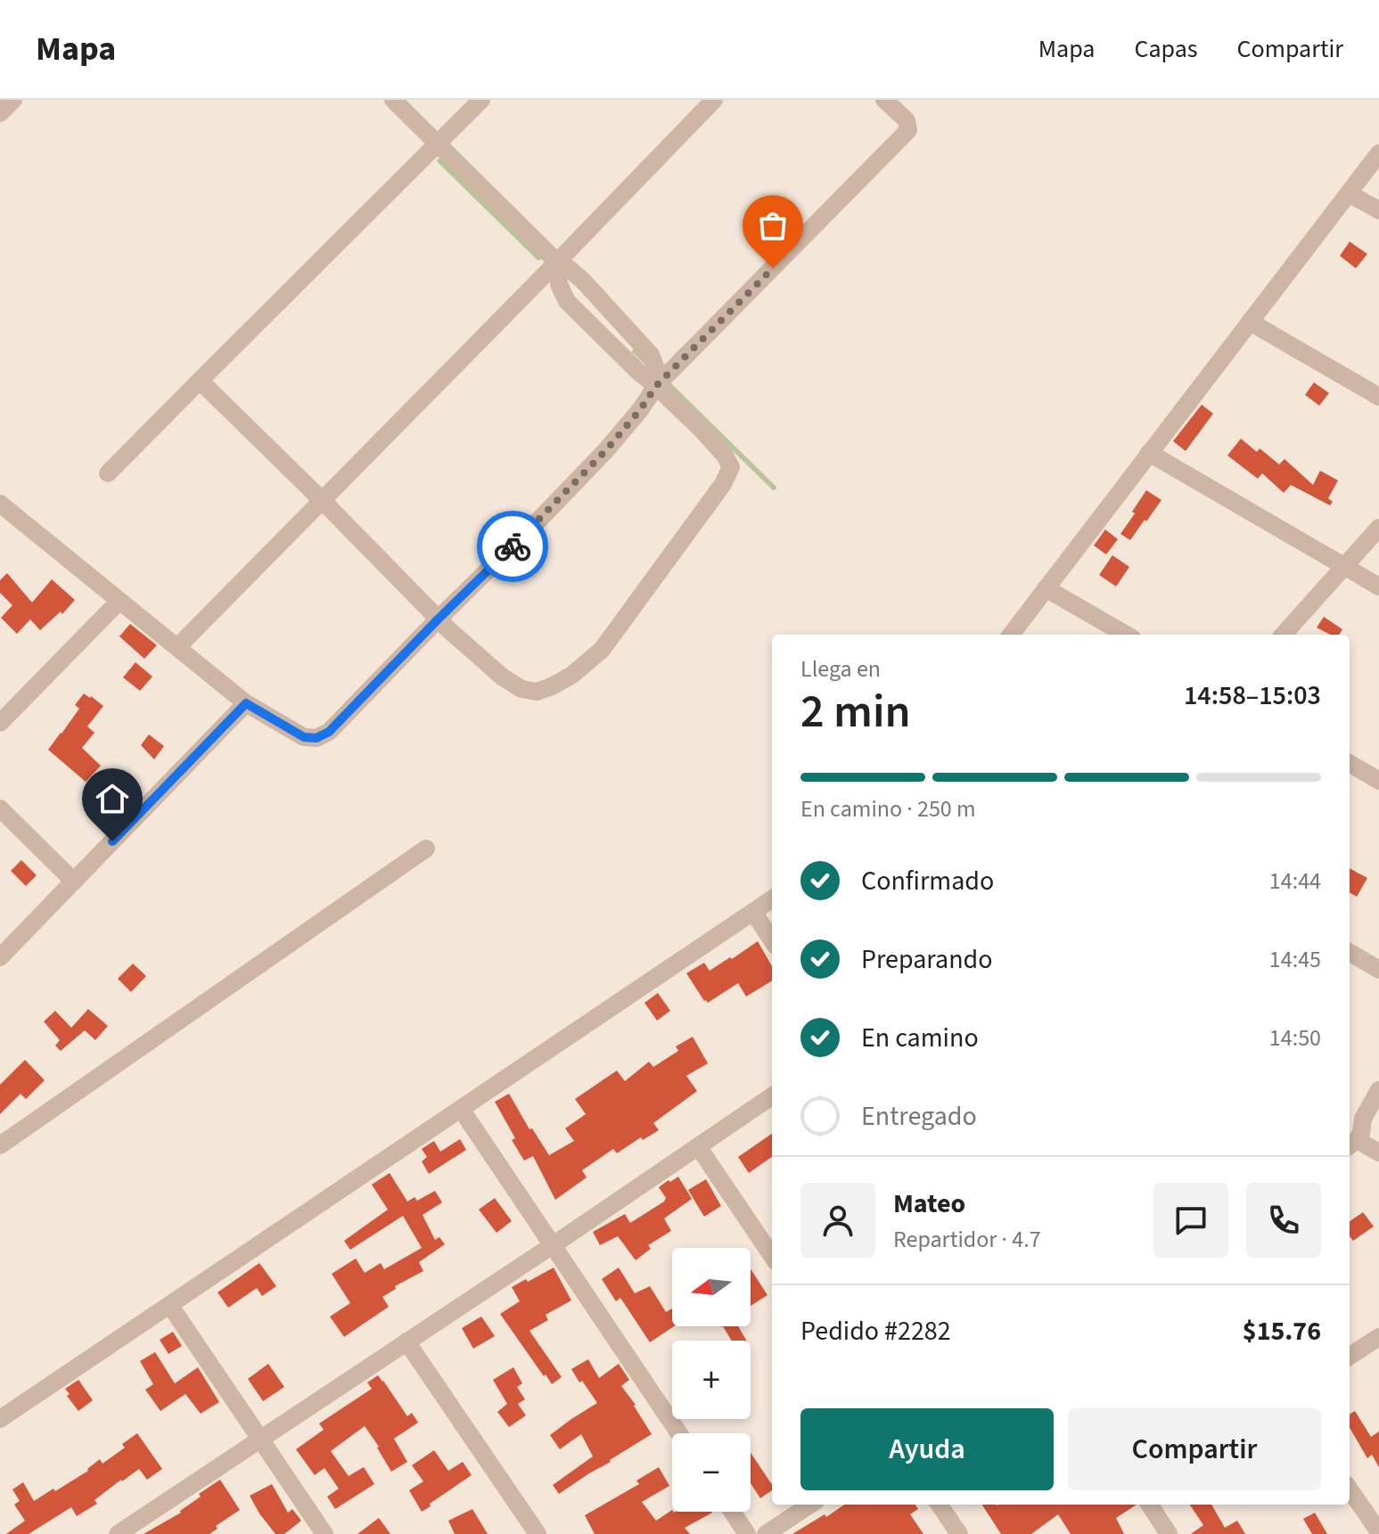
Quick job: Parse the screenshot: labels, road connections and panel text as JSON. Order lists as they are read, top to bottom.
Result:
{
  "north": "left",
  "page": {
    "header": "Mapa",
    "nav": ["Mapa", "Capas", "Compartir"],
    "heading": ["2 min", "Llega en", "14:58–15:03"],
    "panel": [
      "Mateo",
      "Repartidor · 4.7",
      "Pedido #2282",
      "$15.76"
    ],
    "bar": "En camino · 250 m",
    "list": [
      ["Confirmado", "14:44"],
      ["Preparando", "14:45"],
      ["En camino", "14:50"],
      "Entregado"
    ],
    "map_buttons": ["+", "−"],
    "buttons": ["Ayuda", "Compartir"]
  }
}
